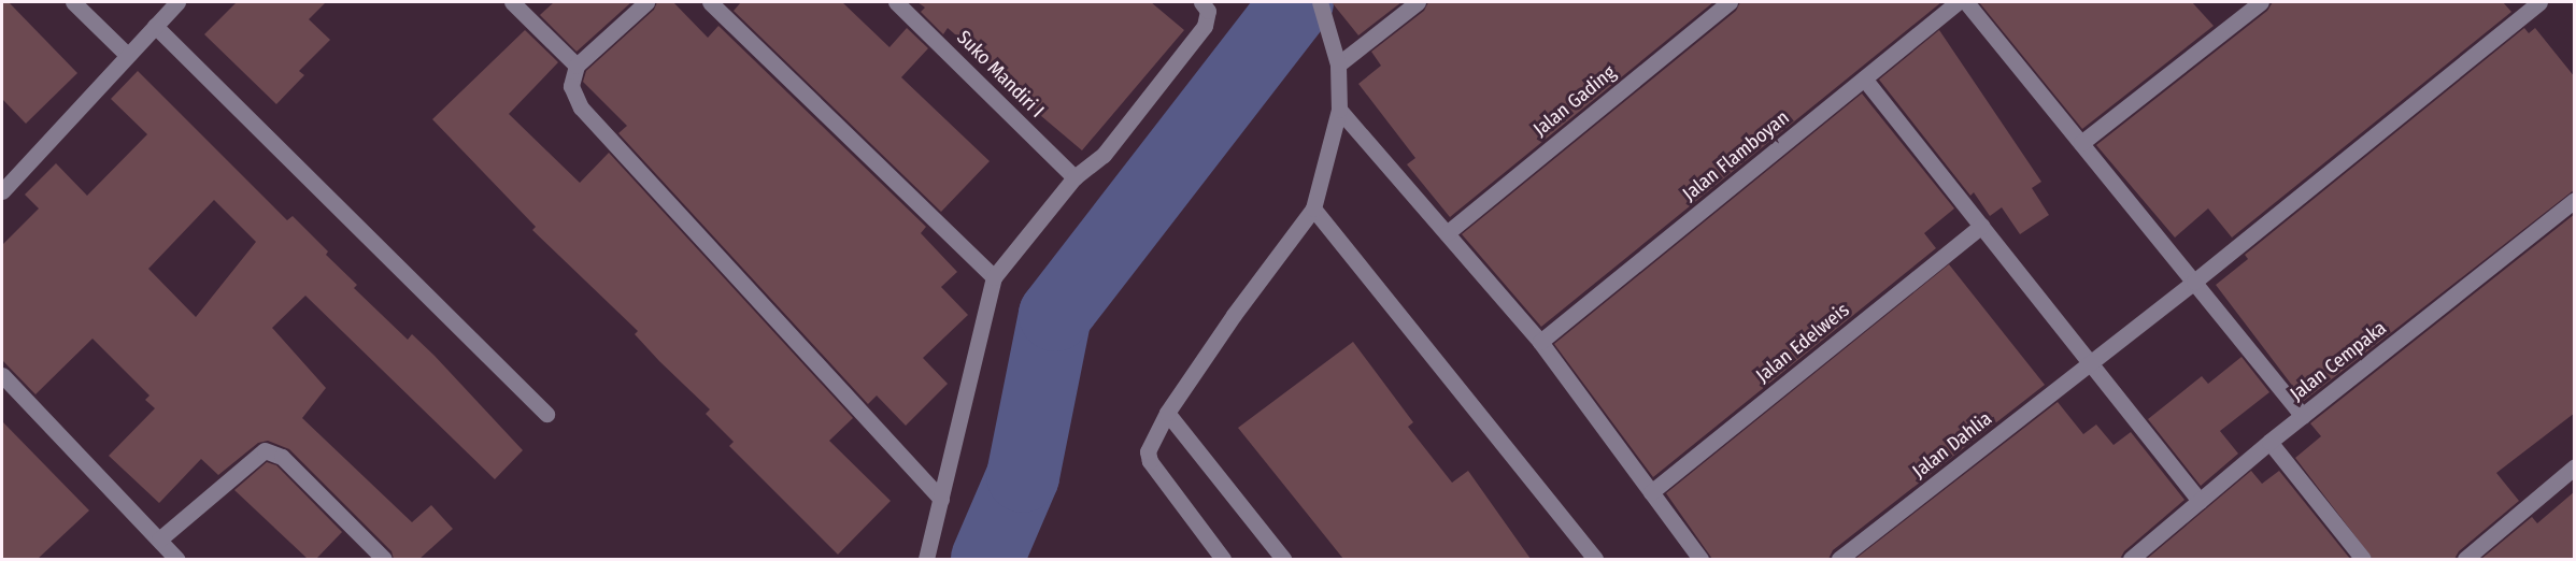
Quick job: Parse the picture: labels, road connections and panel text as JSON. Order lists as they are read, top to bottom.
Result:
{
  "streets": {
    "street": [
      "Suko Mandiri I",
      "Jalan Gading",
      "Jalan Flamboyan",
      "Jalan Edelweis",
      "Jalan Cempaka",
      "Jalan Dahlia"
    ]
  }
}
